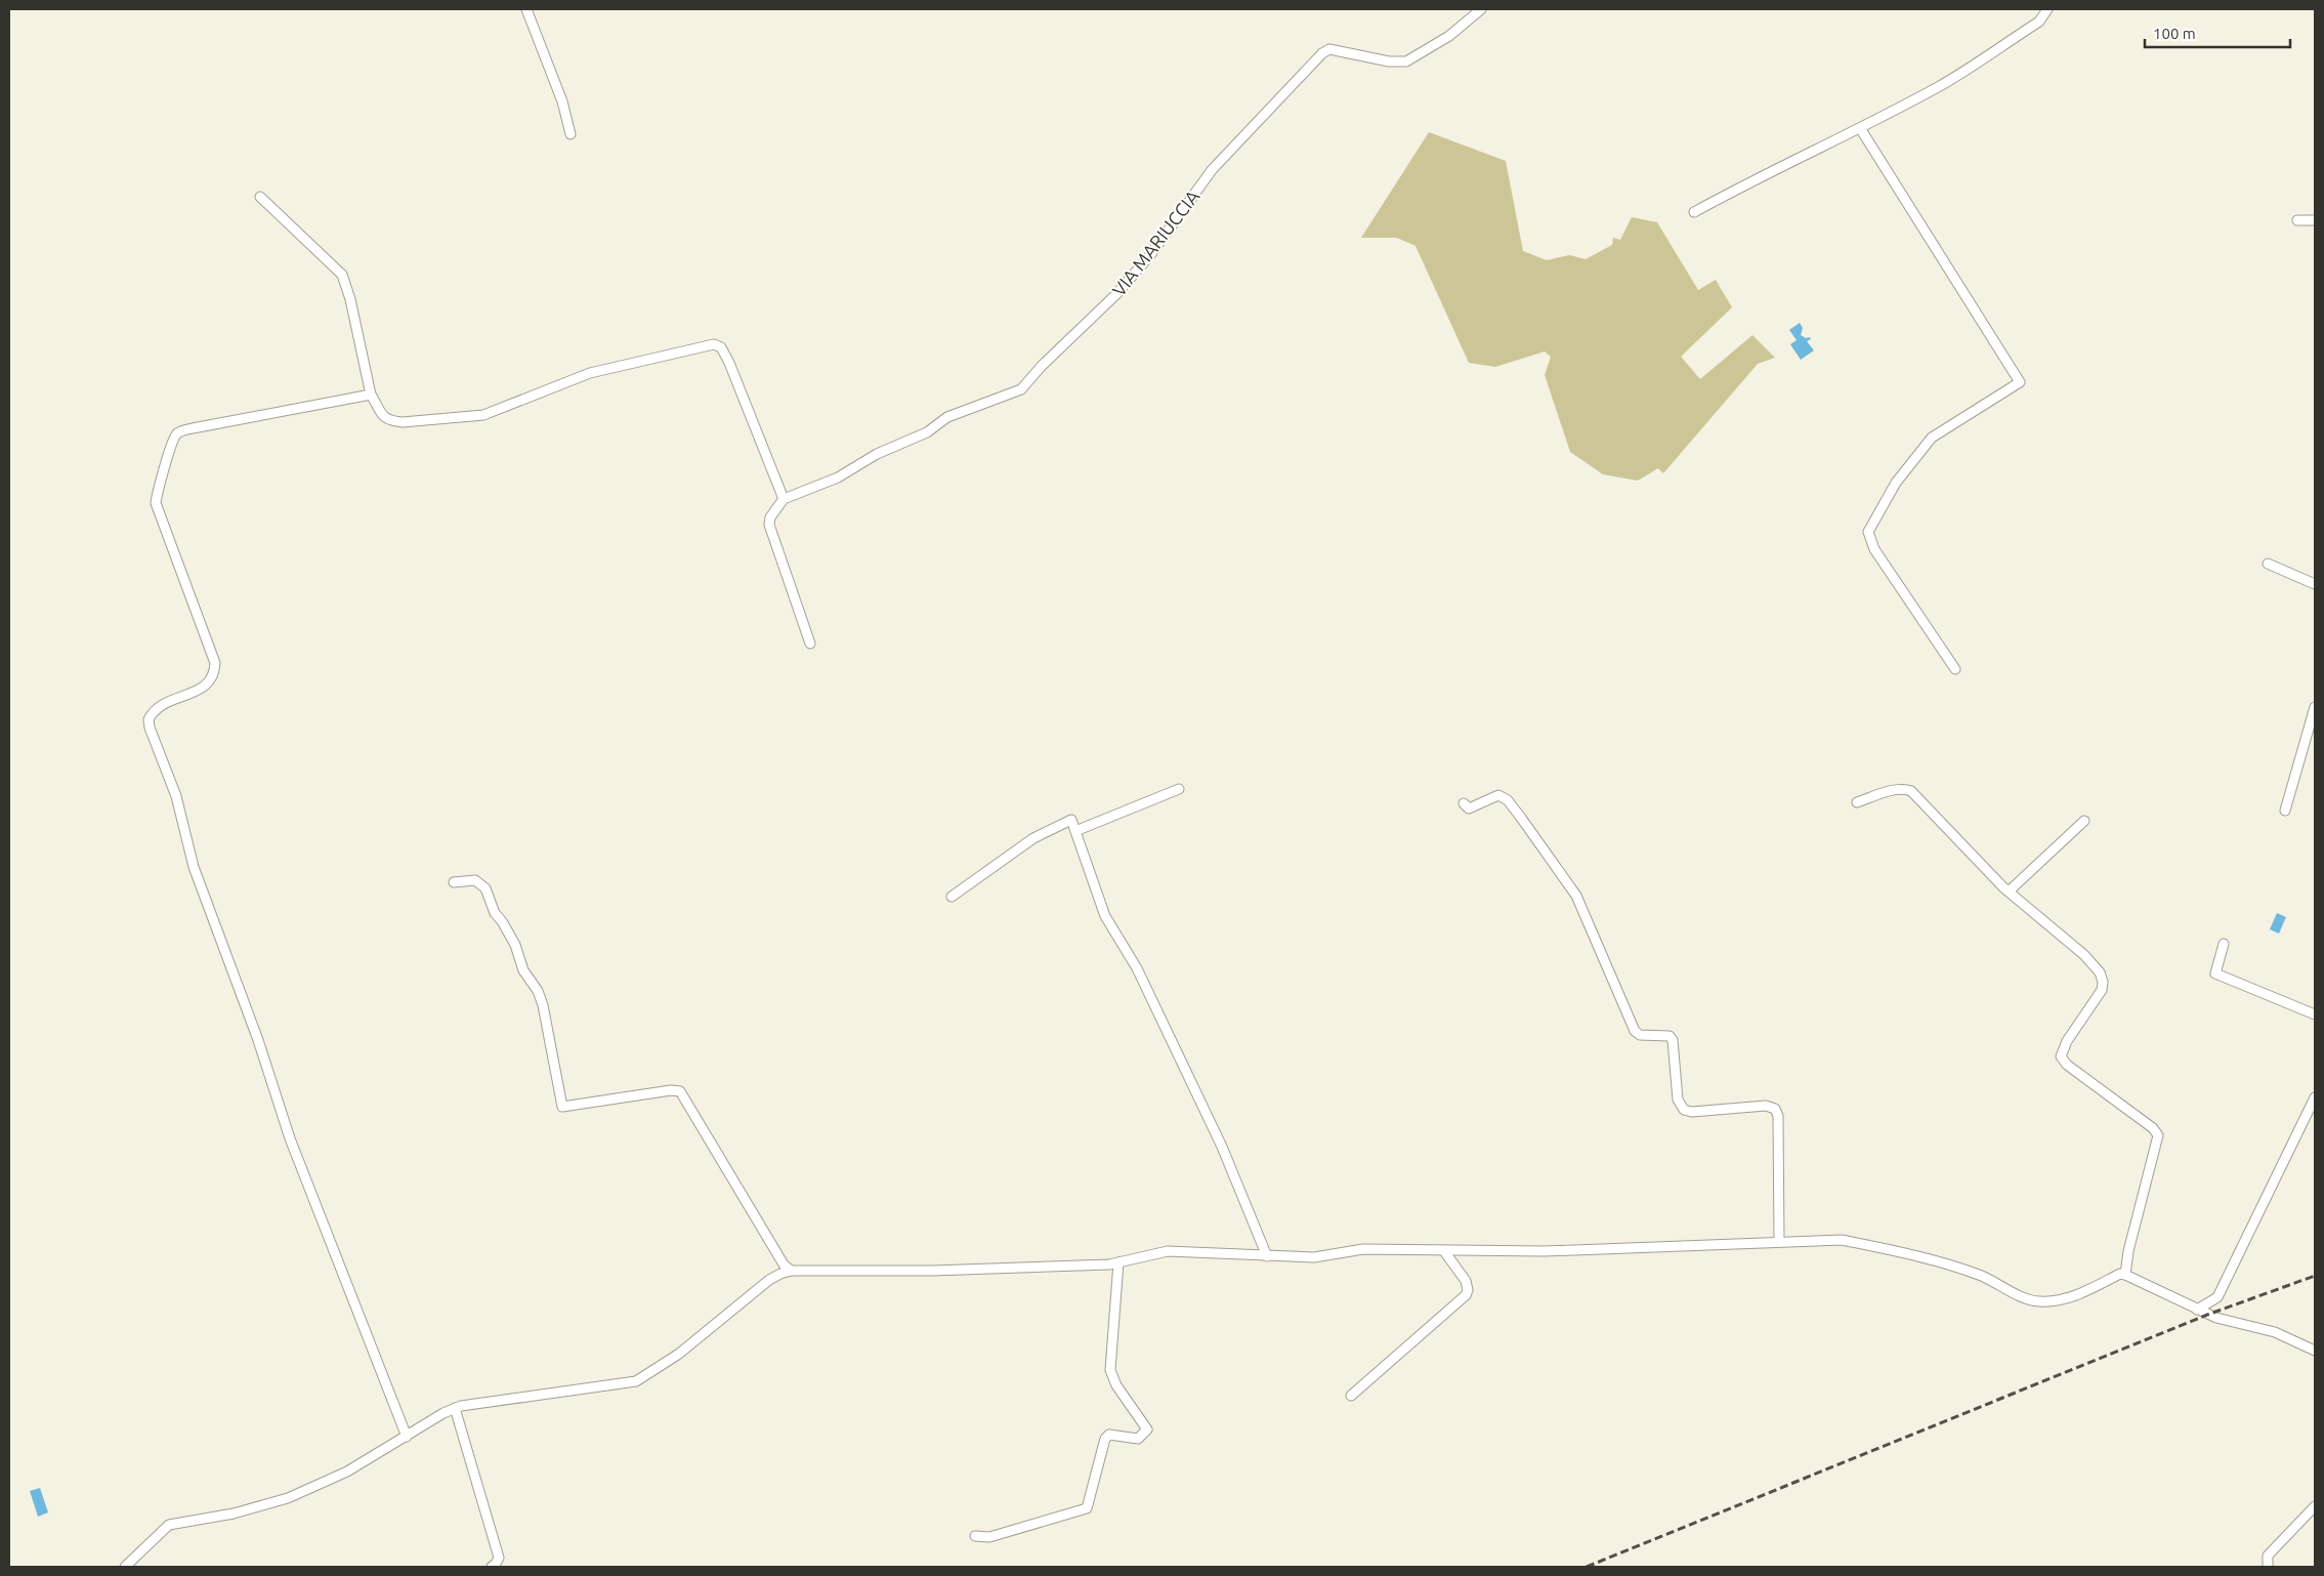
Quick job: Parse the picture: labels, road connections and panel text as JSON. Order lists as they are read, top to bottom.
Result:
{
  "streets": {
    "street": ["VIA MARIUCCIA"]
  },
  "scale_bar": "100 m"
}
